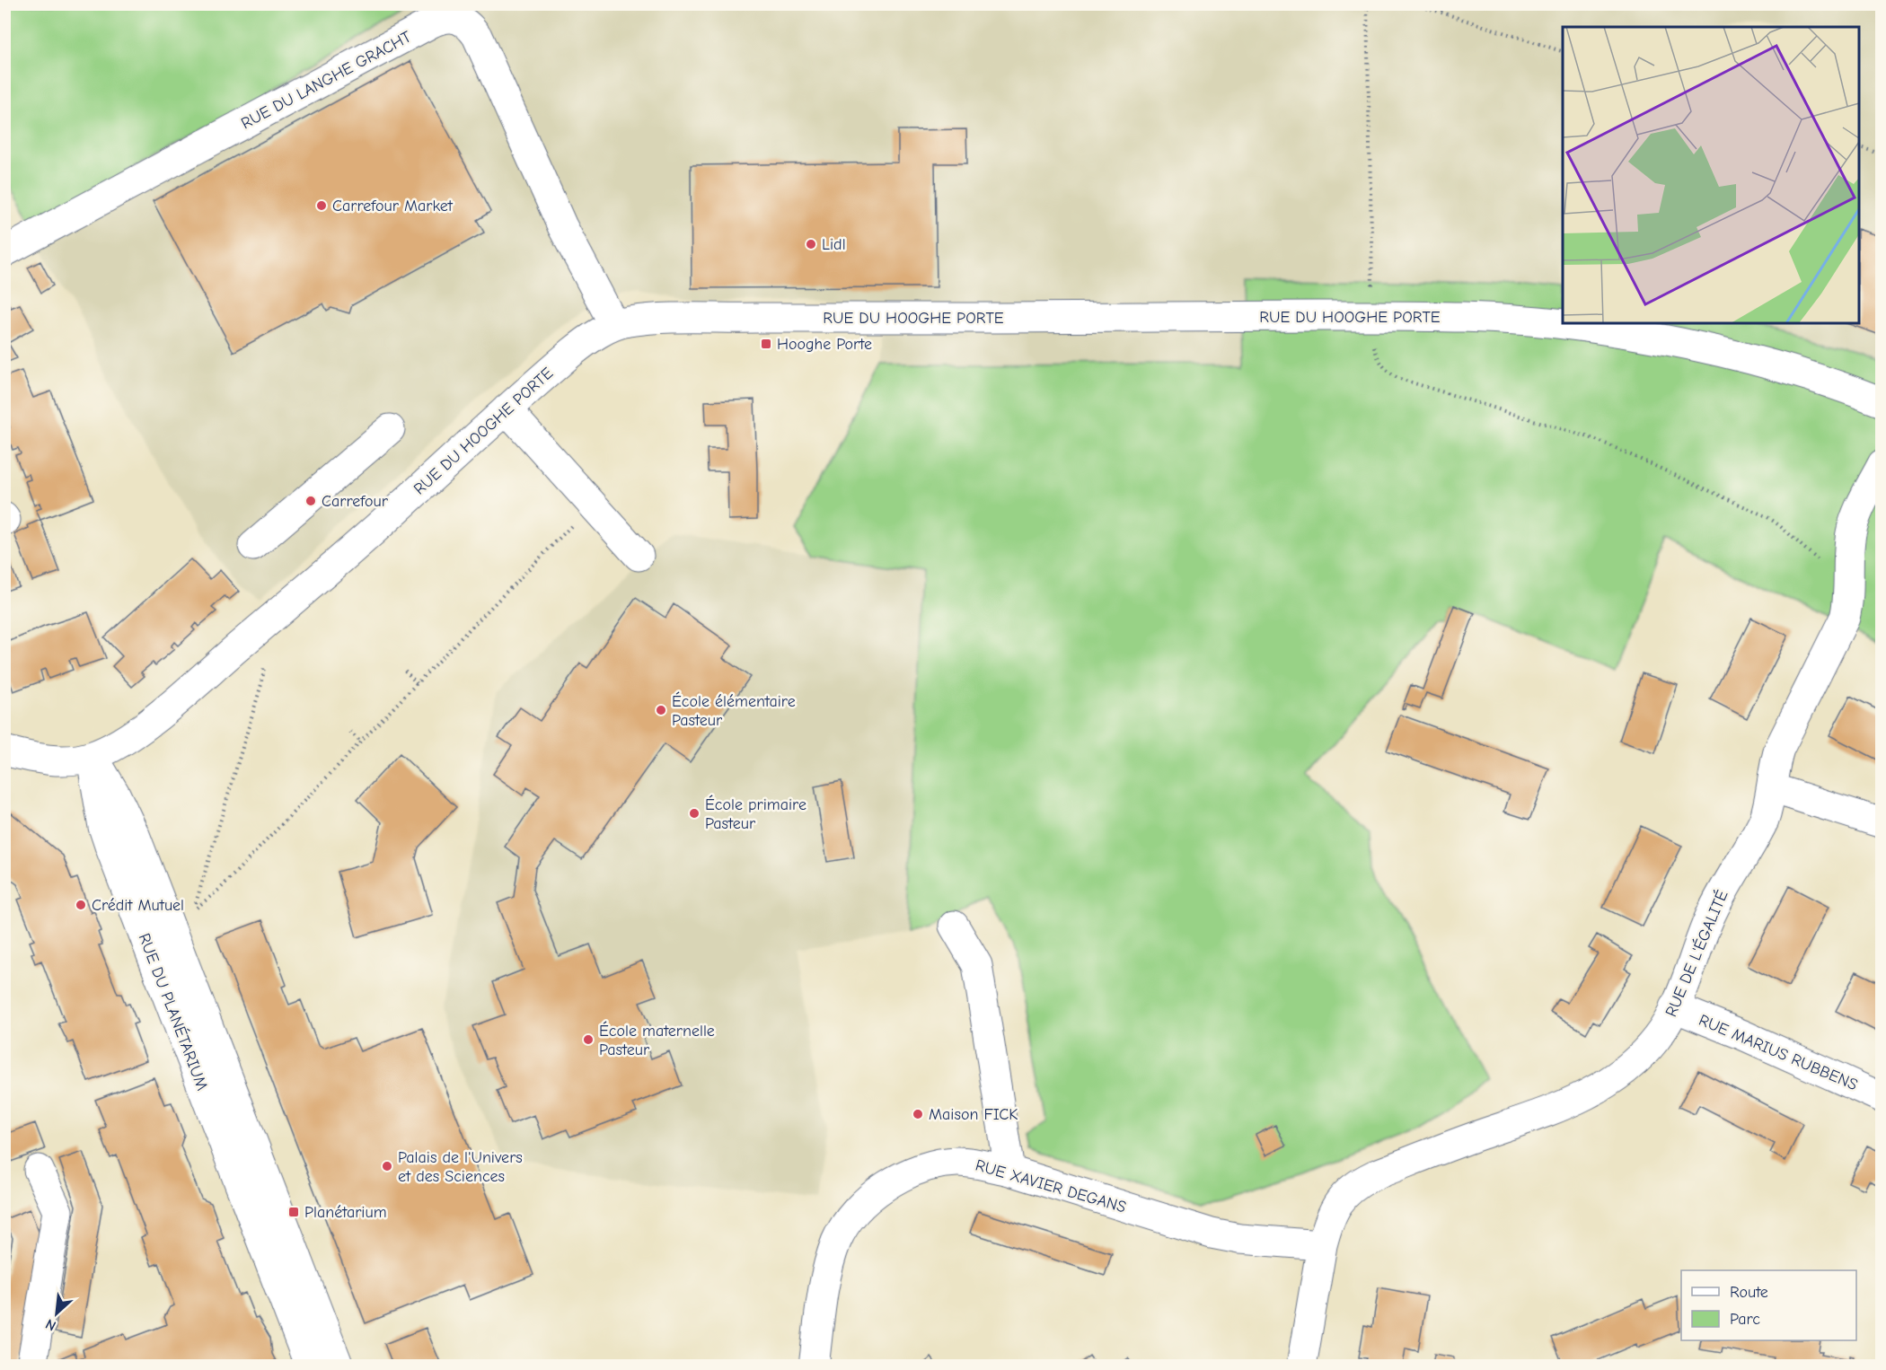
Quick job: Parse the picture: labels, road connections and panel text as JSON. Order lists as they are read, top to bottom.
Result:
{
  "streets": {
    "street": [
      "RUE DU LANGHE GRACHT",
      "RUE DU HOOGHE PORTE",
      "RUE DE L'ÉGALITÉ",
      "RUE DU PLANÉTARIUM",
      "RUE MARIUS RUBBENS",
      "RUE XAVIER DEGANS"
    ]
  },
  "crossings": [
    ["RUE DU LANGHE GRACHT", "RUE DU HOOGHE PORTE"],
    ["RUE DU HOOGHE PORTE", "RUE DU PLANÉTARIUM"],
    ["RUE DE L'ÉGALITÉ", "RUE MARIUS RUBBENS"],
    ["RUE DE L'ÉGALITÉ", "RUE XAVIER DEGANS"]
  ],
  "places": {
    "other": [
      "Carrefour Market",
      "Lidl",
      "Carrefour",
      "École élémentaire Pasteur",
      "École primaire Pasteur",
      "Crédit Mutuel",
      "École maternelle Pasteur",
      "Maison FICK",
      "Palais de l'Univers et des Sciences"
    ],
    "transit": ["Hooghe Porte", "Planétarium"]
  },
  "legend": ["Route", "Parc"],
  "north": "bottom left"
}
